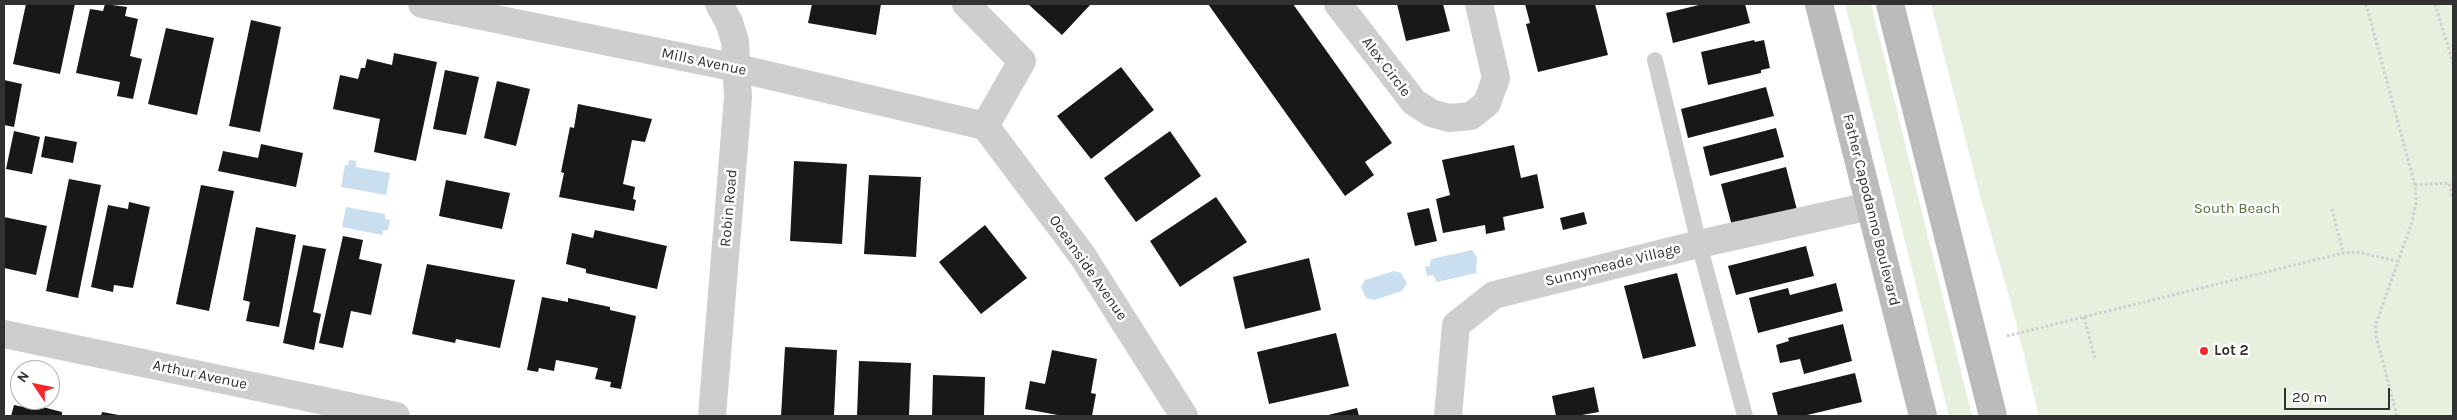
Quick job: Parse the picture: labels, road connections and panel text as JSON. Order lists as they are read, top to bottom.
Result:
{
  "streets": {
    "main road": ["Father Capodanno Boulevard"],
    "street": [
      "Mills Avenue",
      "Alex Circle",
      "Robin Road",
      "Sunnymeade Village",
      "Oceanside Avenue",
      "Arthur Avenue"
    ]
  },
  "crossings": [
    ["Mills Avenue", "Robin Road"],
    ["Mills Avenue", "Oceanside Avenue"],
    ["Father Capodanno Boulevard", "Sunnymeade Village"]
  ],
  "parks": ["South Beach"],
  "places": ["Lot 2"],
  "scale_bar": "20 m",
  "north": "top left"
}
